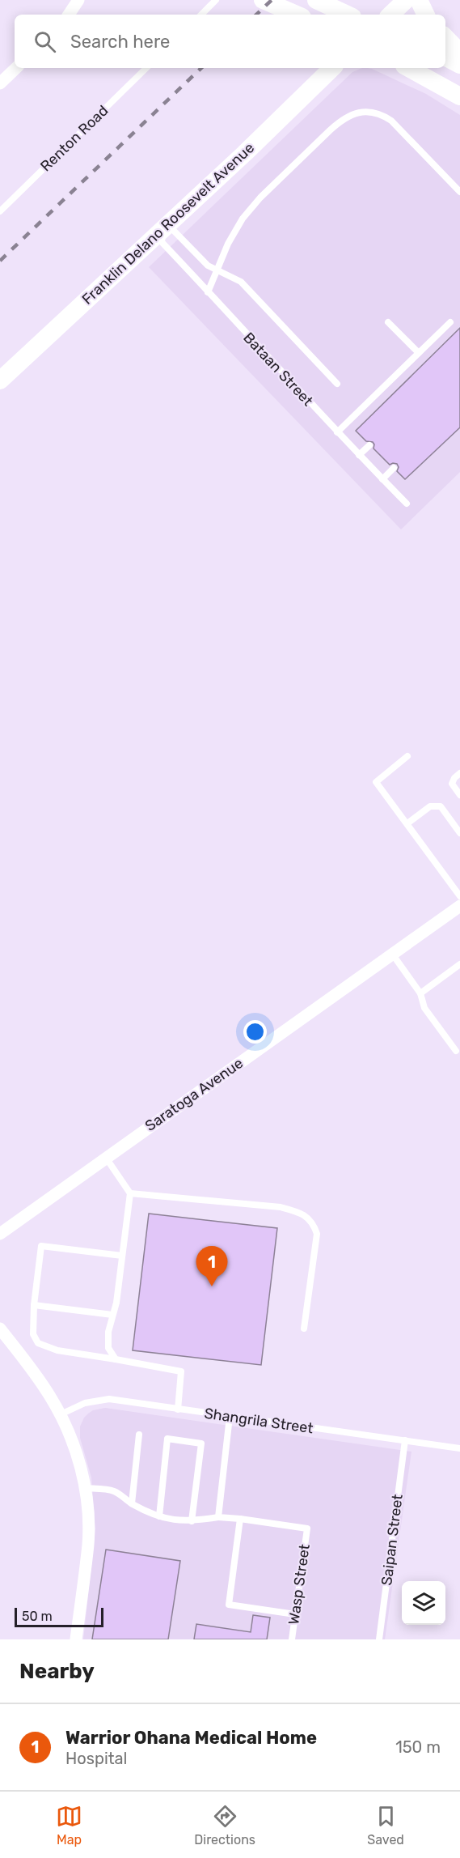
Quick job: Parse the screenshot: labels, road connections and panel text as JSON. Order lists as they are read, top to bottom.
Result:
{
  "streets": {
    "main road": ["Franklin Delano Roosevelt Avenue"],
    "street": ["Saratoga Avenue"],
    "lane": [
      "Renton Road",
      "Bataan Street",
      "Shangrila Street",
      "Saipan Street",
      "Wasp Street"
    ]
  },
  "crossings": [
    ["Franklin Delano Roosevelt Avenue", "Bataan Street"],
    ["Shangrila Street", "Saipan Street"]
  ],
  "scale_bar": "50 m",
  "page": {
    "search": "Search here",
    "pins": "1",
    "scale": "50 m",
    "heading": "Nearby",
    "list": [
      {
        "mark": "1",
        "name": "Warrior Ohana Medical Home",
        "note": "Hospital",
        "value": "150 m"
      }
    ],
    "nav": ["Map", "Directions", "Saved"]
  }
}
